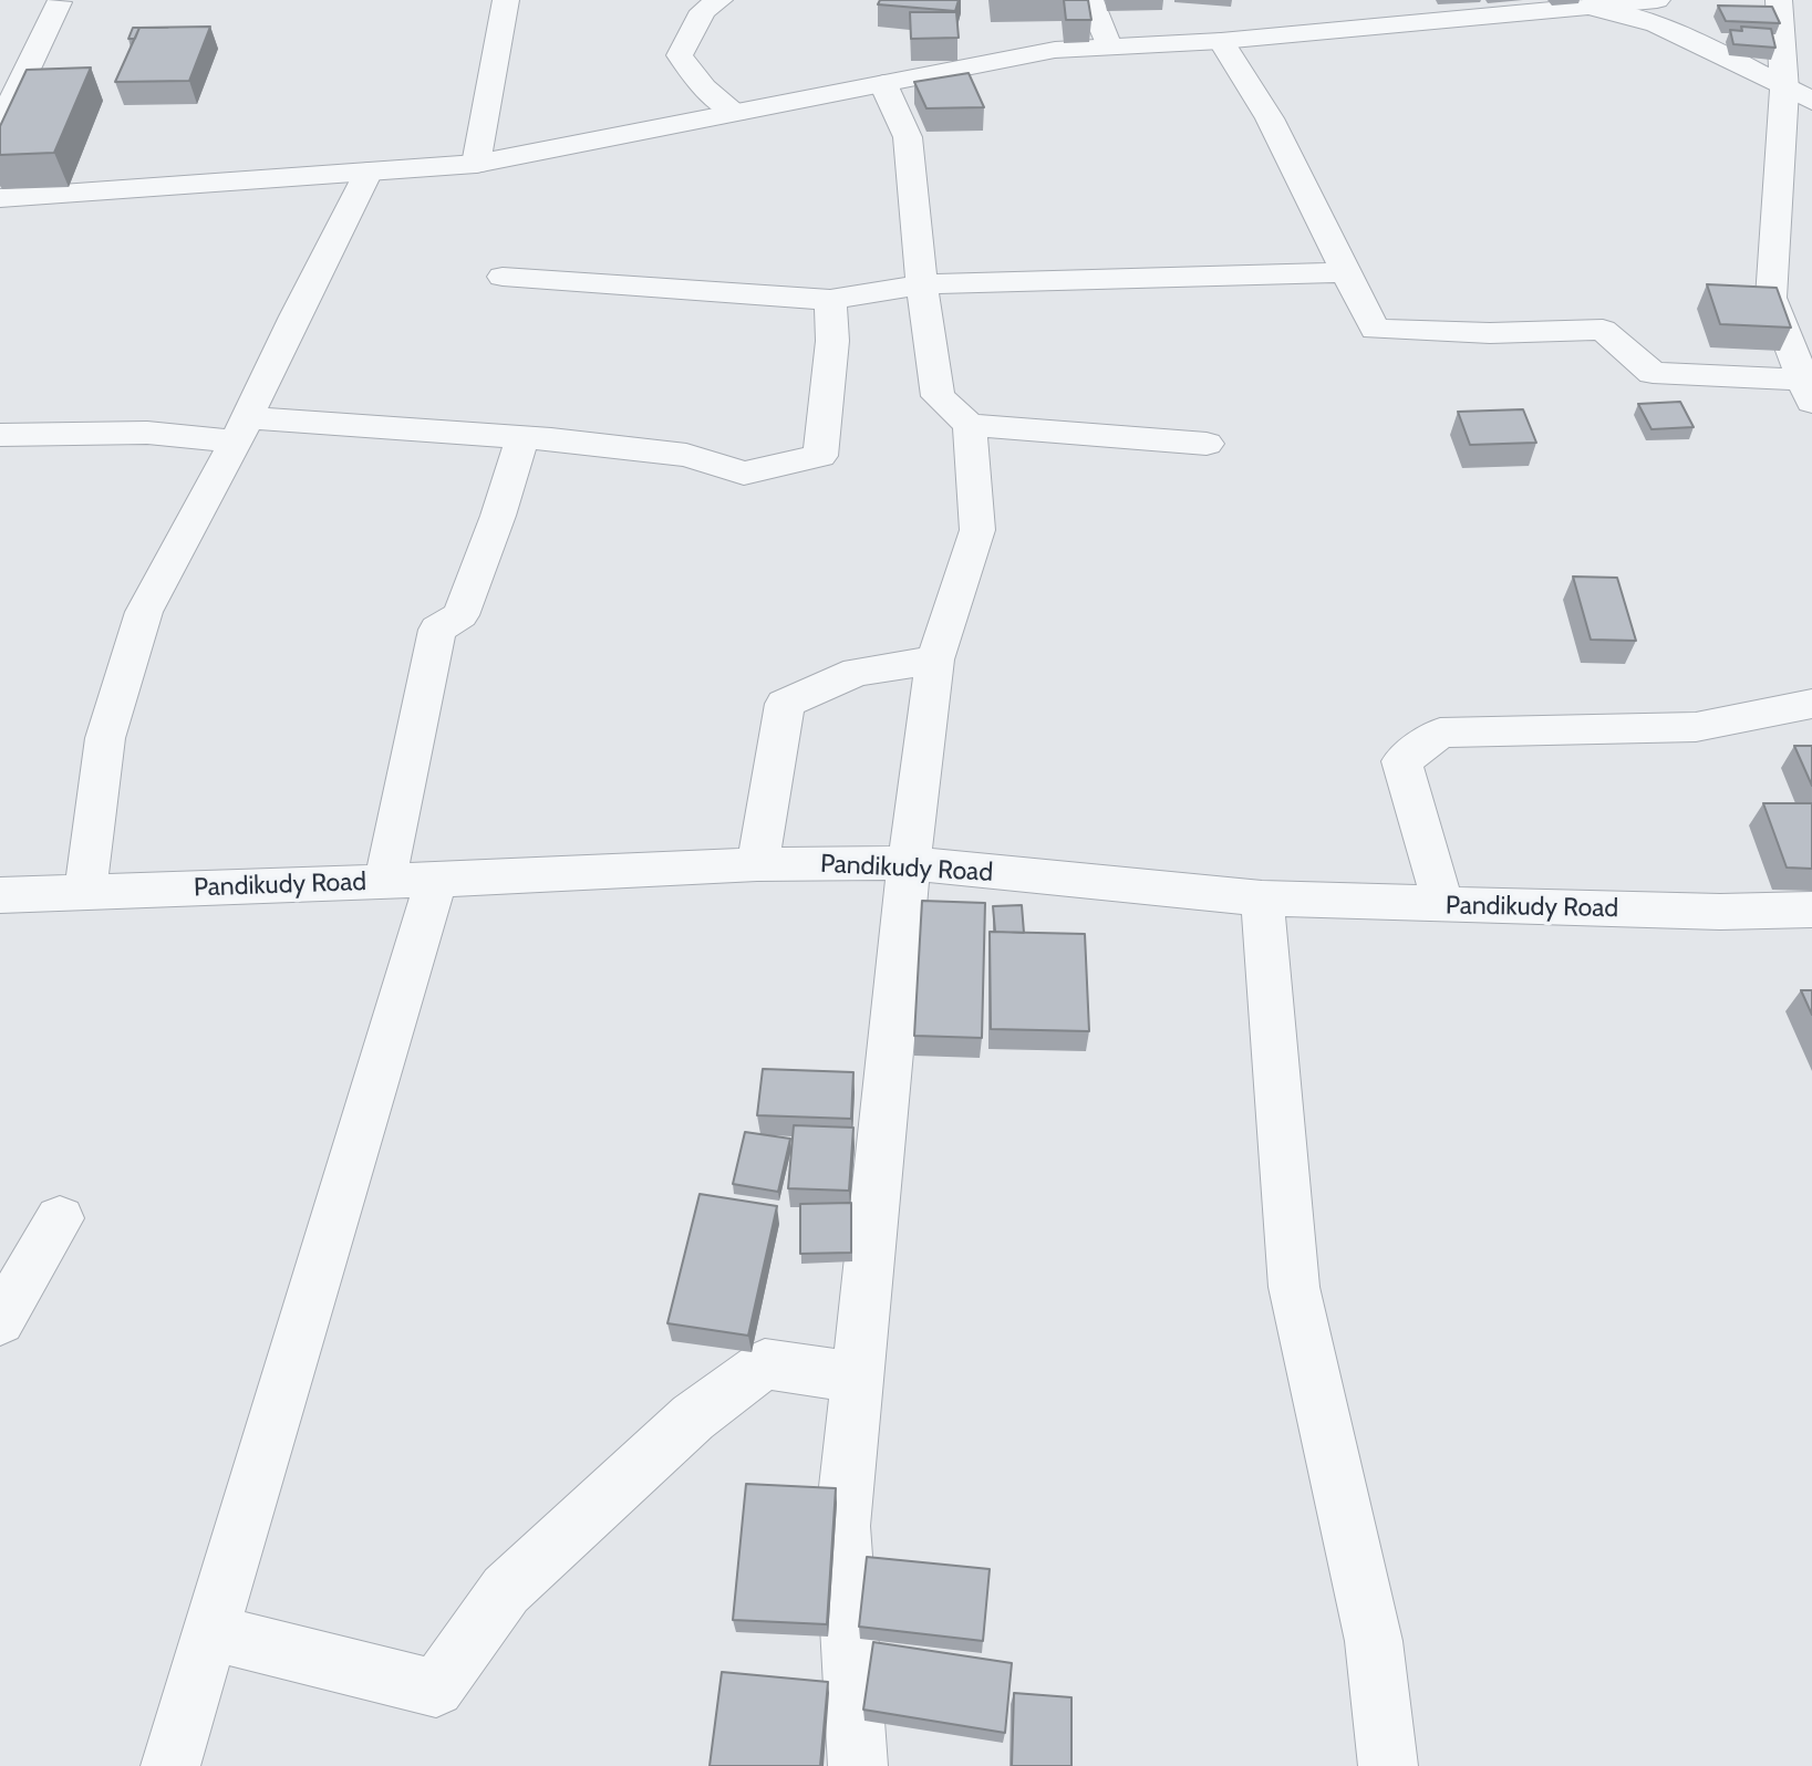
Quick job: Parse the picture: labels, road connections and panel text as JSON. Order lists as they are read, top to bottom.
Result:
{
  "streets": {
    "street": ["Pandikudy Road"]
  }
}
